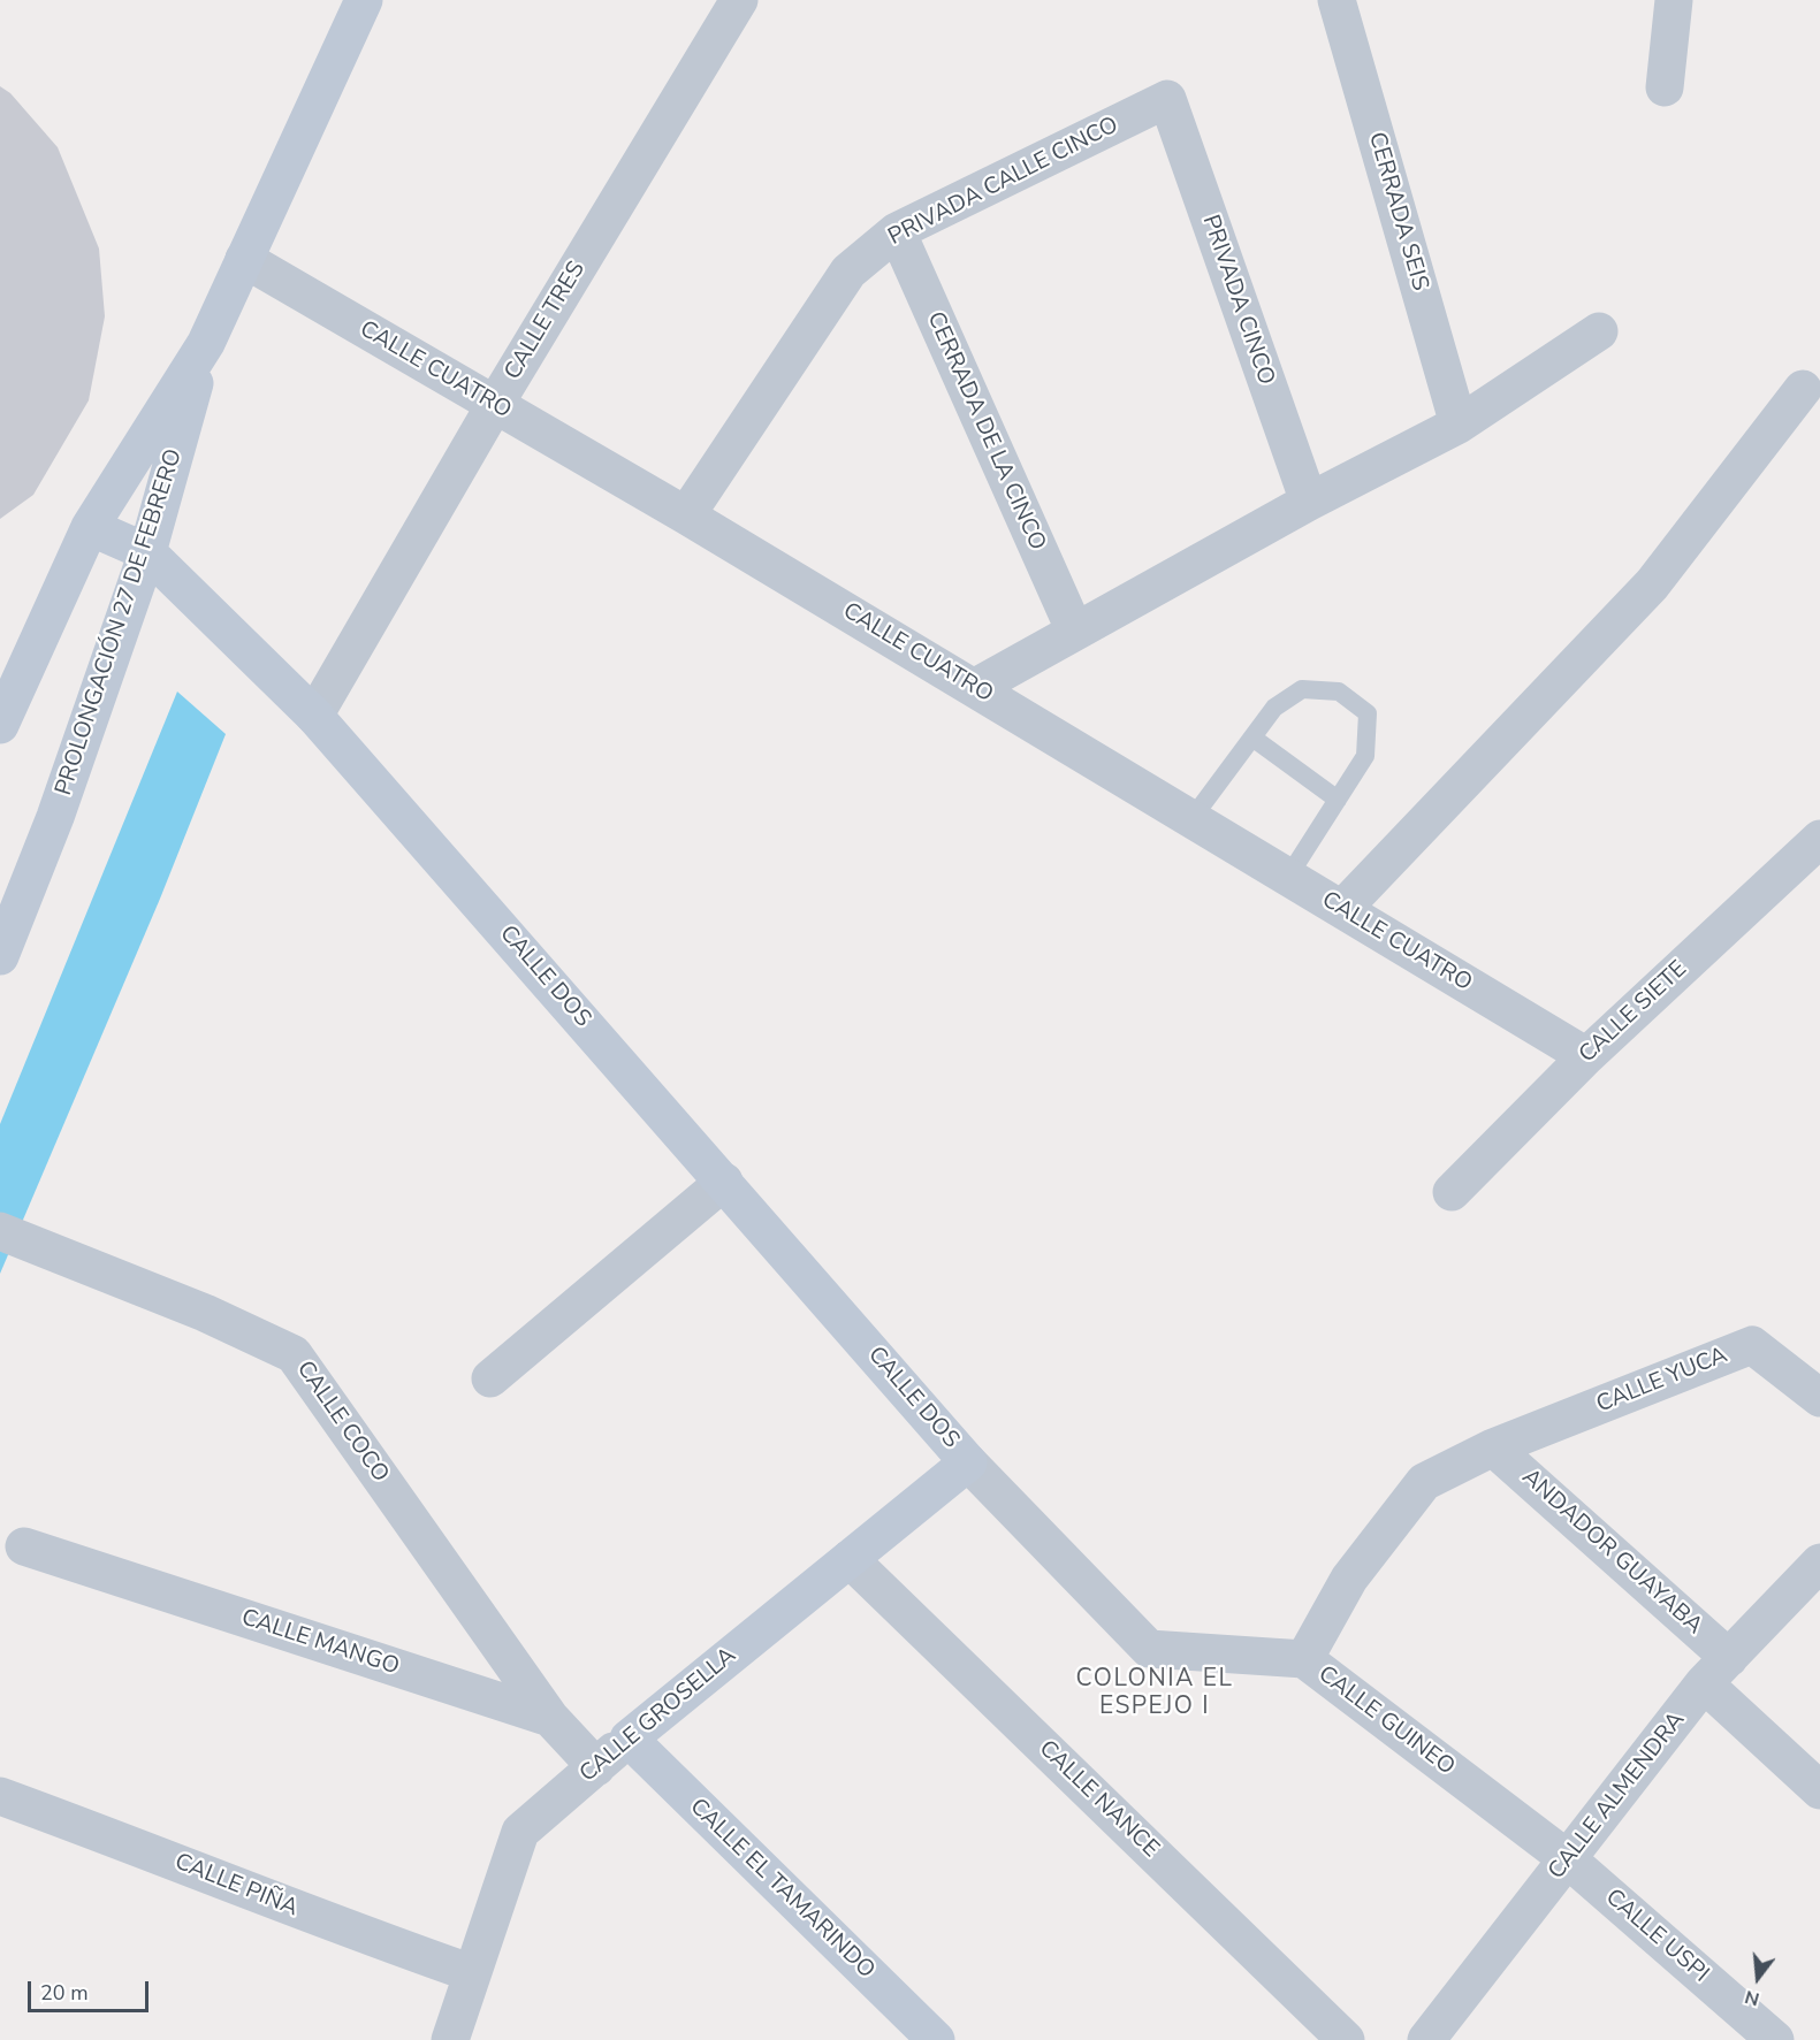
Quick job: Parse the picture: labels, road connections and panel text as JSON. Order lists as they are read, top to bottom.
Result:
{
  "streets": {
    "street": [
      "PRIVADA CALLE CINCO",
      "CERRADA SEIS",
      "PRIVADA CINCO",
      "CALLE TRES",
      "CALLE CUATRO",
      "CERRADA DE LA CINCO",
      "PROLONGACIÓN 27 DE FEBRERO",
      "CALLE DOS",
      "CALLE SIETE",
      "CALLE YUCA",
      "CALLE COCO",
      "ANDADOR GUAYABA",
      "CALLE MANGO",
      "CALLE GROSELLA",
      "CALLE GUINEO",
      "CALLE ALMENDRA",
      "CALLE NANCE",
      "CALLE PIÑA",
      "CALLE EL TAMARINDO",
      "CALLE USPI"
    ]
  },
  "crossings": [
    ["PRIVADA CALLE CINCO", "PRIVADA CINCO"],
    ["PRIVADA CALLE CINCO", "CALLE CUATRO"],
    ["PRIVADA CALLE CINCO", "CERRADA DE LA CINCO"],
    ["CALLE TRES", "CALLE CUATRO"],
    ["CALLE TRES", "CALLE DOS"],
    ["CALLE CUATRO", "CALLE SIETE"],
    ["PROLONGACIÓN 27 DE FEBRERO", "CALLE DOS"],
    ["CALLE DOS", "CALLE GROSELLA"],
    ["CALLE DOS", "CALLE GUINEO"],
    ["CALLE YUCA", "ANDADOR GUAYABA"],
    ["CALLE COCO", "CALLE MANGO"],
    ["ANDADOR GUAYABA", "CALLE ALMENDRA"],
    ["CALLE MANGO", "CALLE GROSELLA"],
    ["CALLE GROSELLA", "CALLE GUINEO"],
    ["CALLE GROSELLA", "CALLE NANCE"],
    ["CALLE GROSELLA", "CALLE PIÑA"],
    ["CALLE GROSELLA", "CALLE EL TAMARINDO"],
    ["CALLE GUINEO", "CALLE ALMENDRA"],
    ["CALLE GUINEO", "CALLE USPI"],
    ["CALLE ALMENDRA", "CALLE USPI"]
  ],
  "districts": ["COLONIA EL ESPEJO I"],
  "scale_bar": "20 m",
  "north": "bottom"
}
